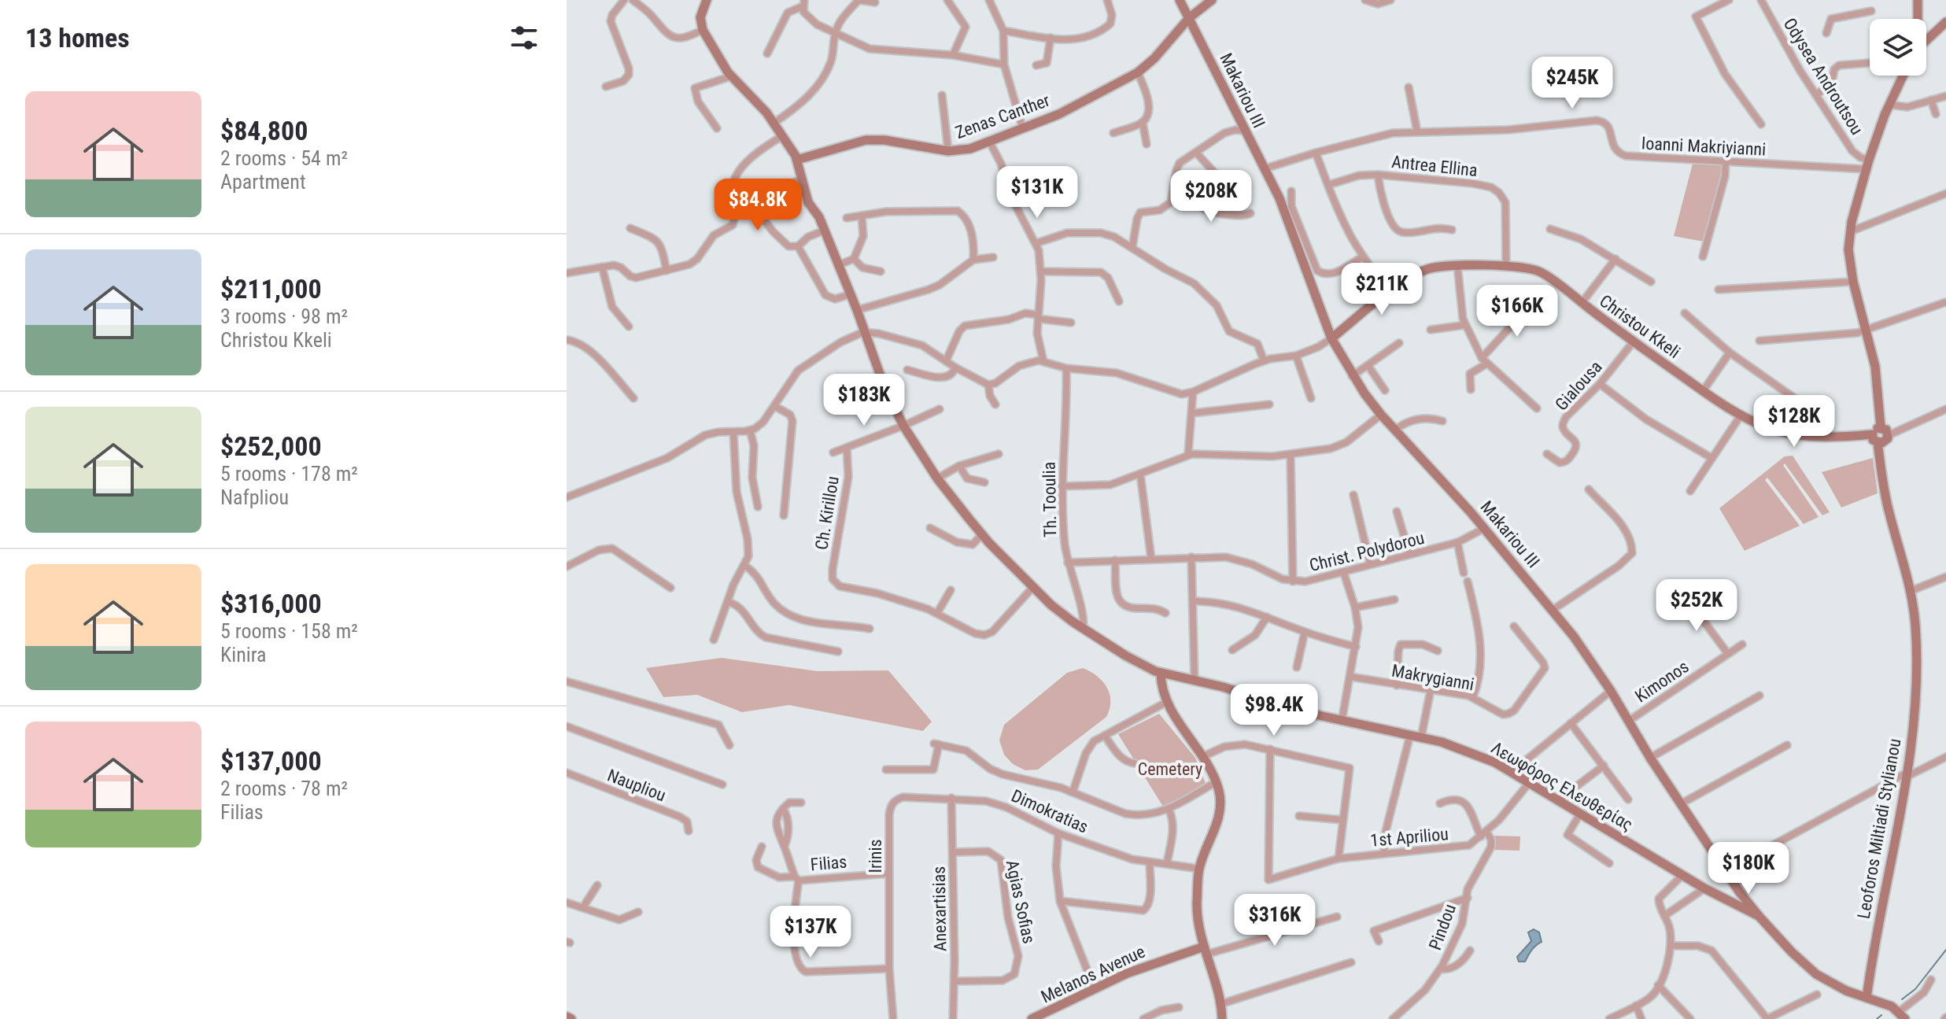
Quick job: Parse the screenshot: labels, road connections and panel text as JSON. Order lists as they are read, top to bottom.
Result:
{
  "streets": {
    "main road": [
      "Makariou III",
      "Zenas Canther",
      "Christou Kkeli",
      "Λεωφόρος Ελευθερίας",
      "Leoforos Miltiadi Stylianou",
      "Melanos Avenue"
    ],
    "street": [
      "Odysea Androutsou",
      "Ioanni Makriyianni",
      "Antrea Ellina",
      "Gialousa",
      "Th. Tooulia",
      "Ch. Kirillou",
      "Christ. Polydorou",
      "Makrygianni",
      "Kimonos",
      "Naupliou",
      "Dimokratias",
      "1st Apriliou",
      "Irinis",
      "Filias",
      "Agias Sofias",
      "Anexartisias",
      "Pindou"
    ]
  },
  "crossings": [
    ["Odysea Androutsou", "Ioanni Makriyianni"],
    ["Makariou III", "Zenas Canther"],
    ["Makariou III", "Ioanni Makriyianni"],
    ["Makariou III", "Christou Kkeli"],
    ["Makariou III", "Christ. Polydorou"],
    ["Makariou III", "Kimonos"],
    ["Makariou III", "Λεωφόρος Ελευθερίας"],
    ["Makariou III", "Leoforos Miltiadi Stylianou"],
    ["Zenas Canther", "Λεωφόρος Ελευθερίας"],
    ["Antrea Ellina", "Christou Kkeli"],
    ["Christou Kkeli", "Gialousa"],
    ["Christou Kkeli", "Leoforos Miltiadi Stylianou"],
    ["Th. Tooulia", "Christ. Polydorou"],
    ["Th. Tooulia", "Λεωφόρος Ελευθερίας"],
    ["Λεωφόρος Ελευθερίας", "1st Apriliou"],
    ["Dimokratias", "Irinis"],
    ["Dimokratias", "Anexartisias"],
    ["1st Apriliou", "Pindou"],
    ["Irinis", "Filias"],
    ["Agias Sofias", "Anexartisias"]
  ],
  "parks": ["Cemetery"],
  "page": {
    "heading": "13 homes",
    "price": [
      "$245K",
      "$131K",
      "$208K",
      "$84.8K",
      "$211K",
      "$166K",
      "$183K",
      "$128K",
      "$252K",
      "$98.4K",
      "$180K",
      "$316K",
      "$137K"
    ],
    "list": [
      {
        "name": "$84,800",
        "note": "2 rooms · 54 m² · Apartment"
      },
      {
        "name": "$211,000",
        "note": "3 rooms · 98 m² · Christou Kkeli"
      },
      {
        "name": "$252,000",
        "note": "5 rooms · 178 m² · Nafpliou"
      },
      {
        "name": "$316,000",
        "note": "5 rooms · 158 m² · Kinira"
      },
      {
        "name": "$137,000",
        "note": "2 rooms · 78 m² · Filias"
      }
    ]
  }
}
